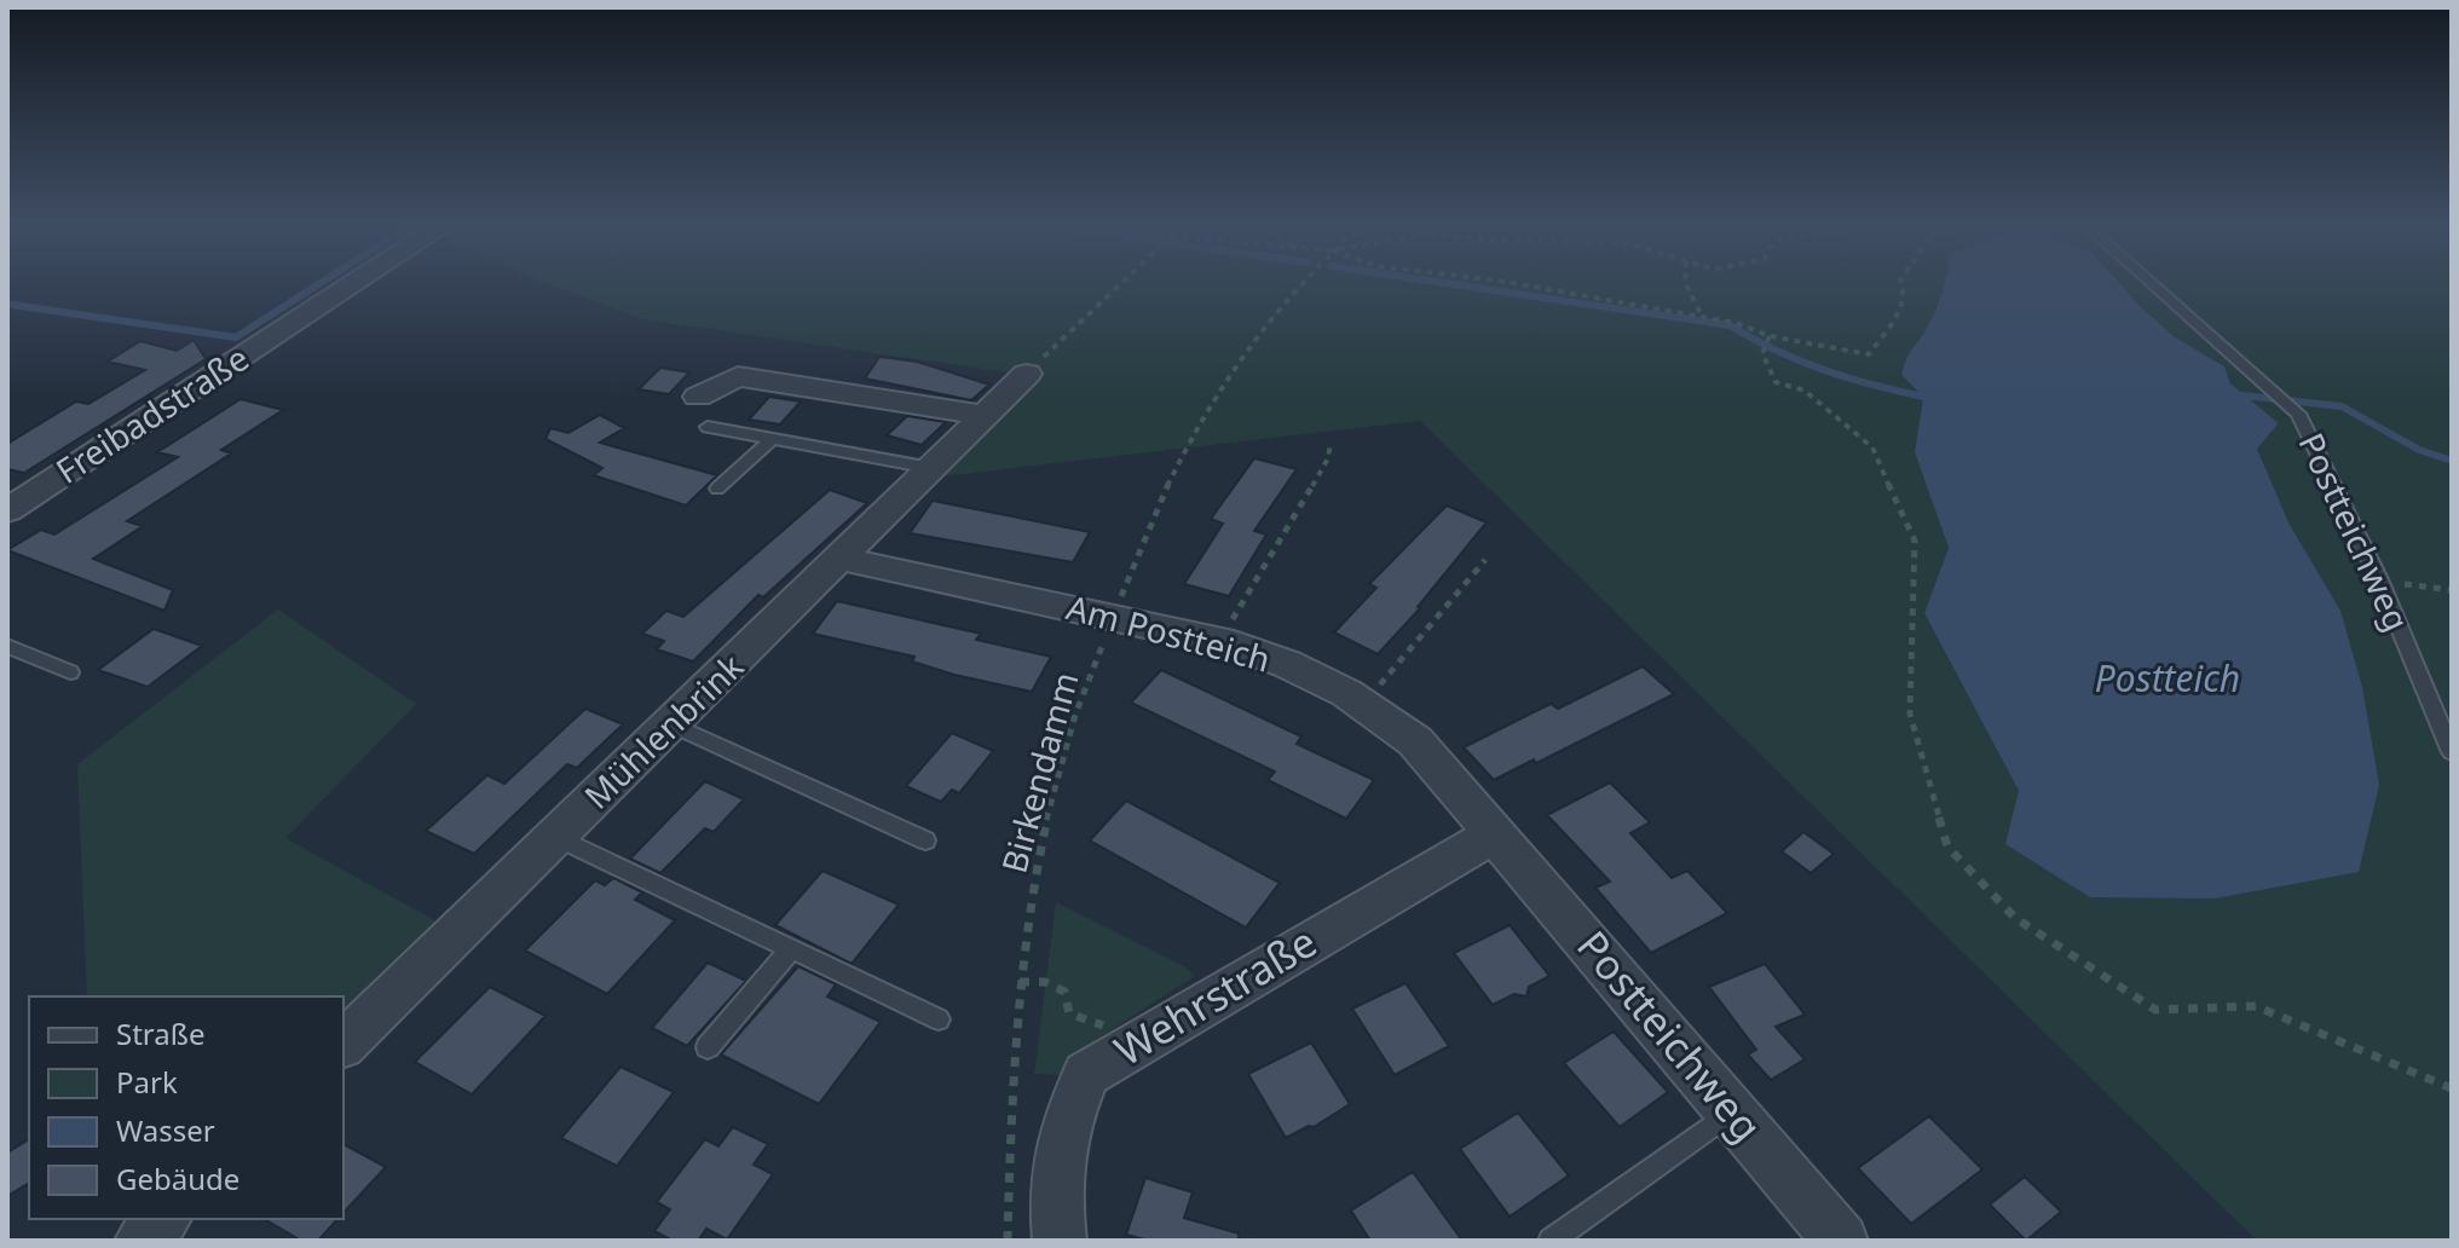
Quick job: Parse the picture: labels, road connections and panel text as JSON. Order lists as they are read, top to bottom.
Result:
{
  "streets": {
    "street": [
      "Freibadstraße",
      "Postteichweg",
      "Am Postteich",
      "Mühlenbrink",
      "Wehrstraße"
    ],
    "path": ["Birkendamm"]
  },
  "crossings": [
    ["Postteichweg", "Am Postteich"],
    ["Postteichweg", "Wehrstraße"],
    ["Am Postteich", "Mühlenbrink"],
    ["Am Postteich", "Birkendamm"],
    ["Am Postteich", "Wehrstraße"]
  ],
  "water": ["Postteich"],
  "legend": [
    "Straße",
    "Park",
    "Wasser",
    "Gebäude"
  ]
}
